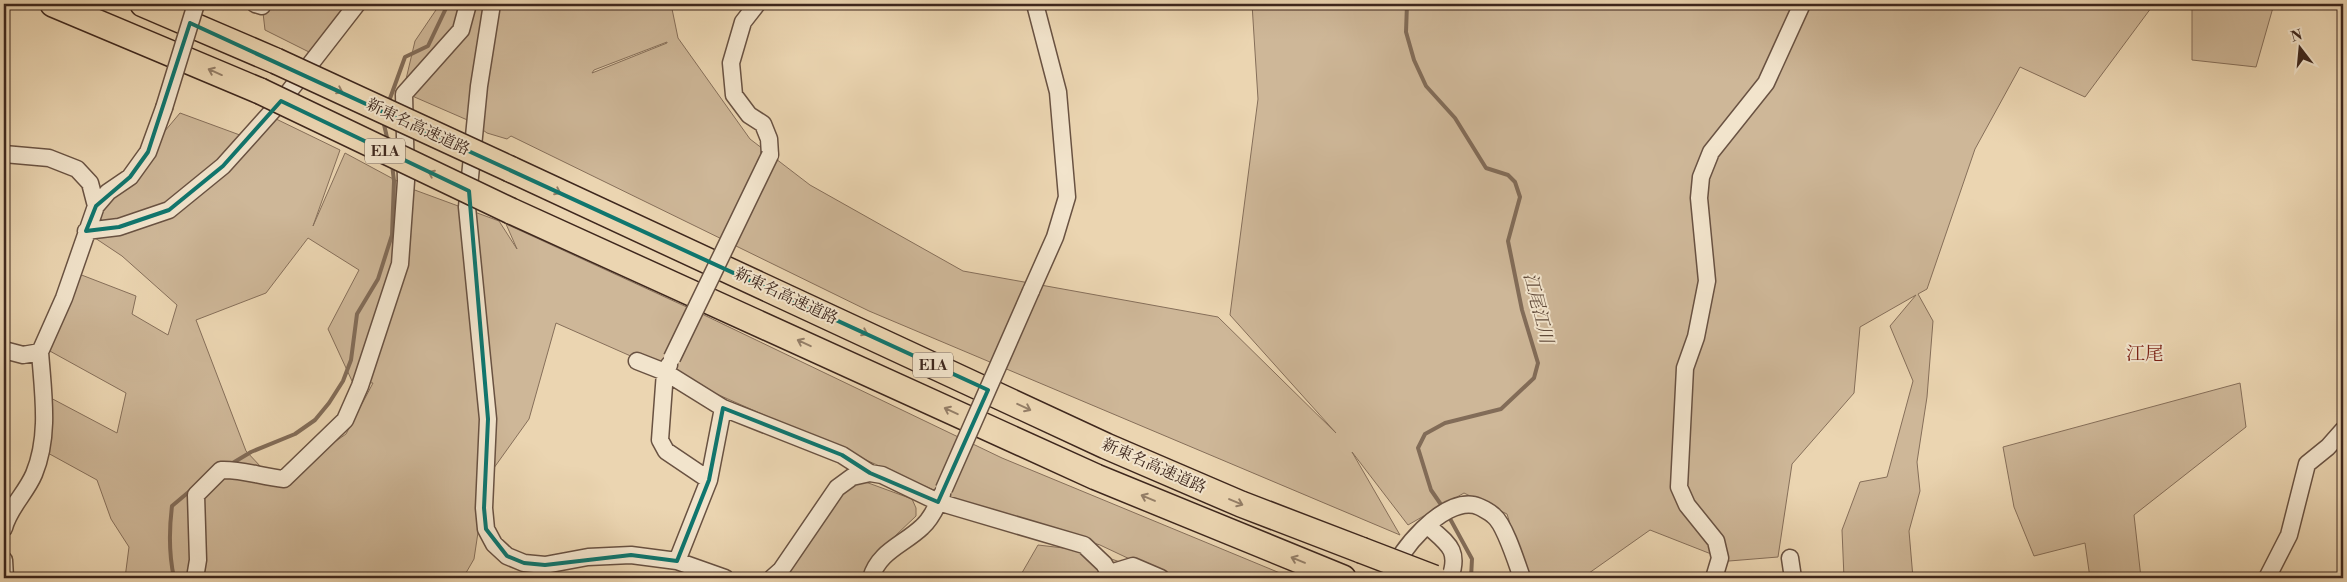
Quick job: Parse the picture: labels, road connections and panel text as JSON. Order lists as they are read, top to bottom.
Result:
{
  "streets": {
    "highway": ["新東名高速道路", "E1A"]
  },
  "districts": ["江尾"],
  "water": ["江尾江川"],
  "north": "top"
}
